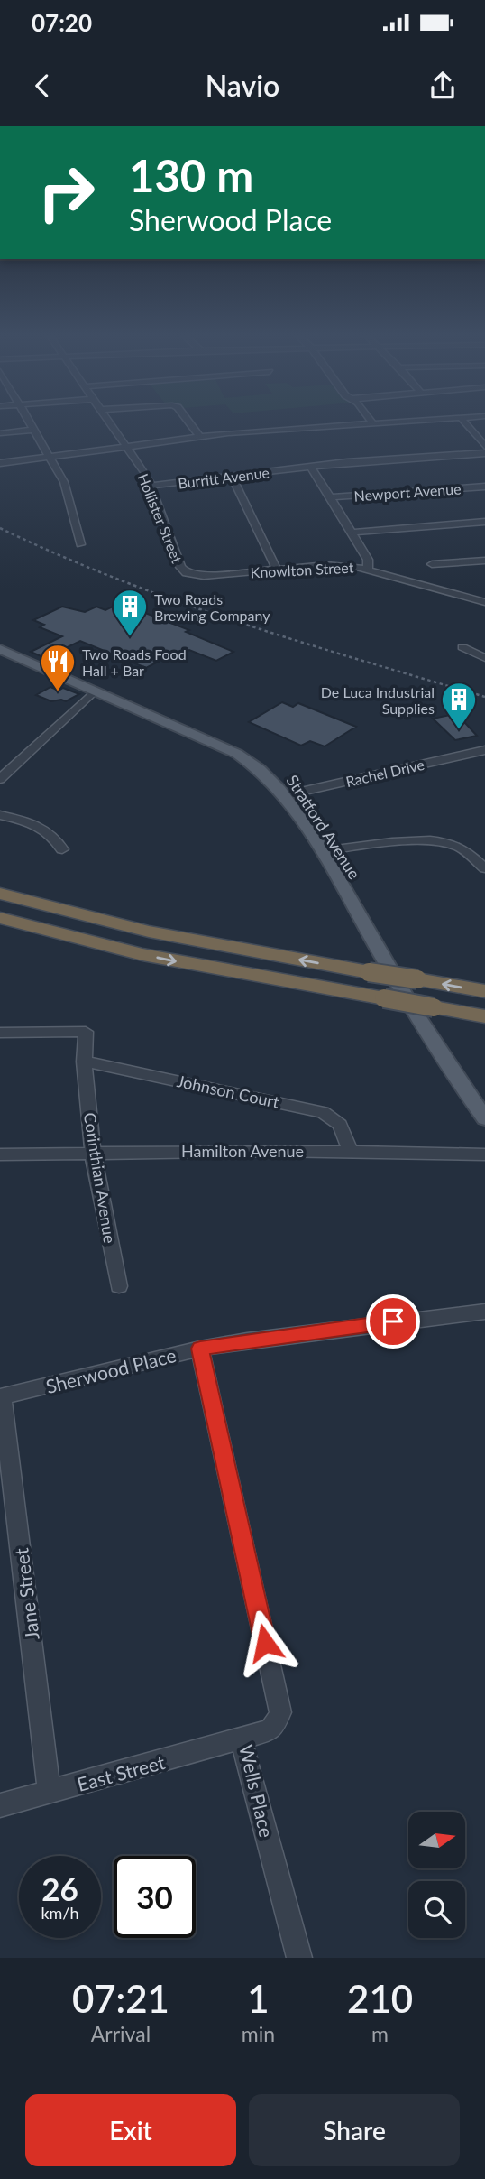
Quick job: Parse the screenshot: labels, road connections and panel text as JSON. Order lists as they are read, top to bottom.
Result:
{
  "streets": {
    "main road": ["Stratford Avenue"],
    "street": [
      "Burritt Avenue",
      "Newport Avenue",
      "Hollister Street",
      "Knowlton Street",
      "Rachel Drive",
      "Johnson Court",
      "Hamilton Avenue",
      "Corinthian Avenue",
      "Sherwood Place",
      "Jane Street",
      "East Street",
      "Wells Place"
    ]
  },
  "crossings": [
    ["Burritt Avenue", "Hollister Street"],
    ["Hollister Street", "Knowlton Street"],
    ["Rachel Drive", "Stratford Avenue"],
    ["Johnson Court", "Hamilton Avenue"],
    ["Johnson Court", "Corinthian Avenue"],
    ["Hamilton Avenue", "Corinthian Avenue"],
    ["Sherwood Place", "Jane Street"],
    ["Sherwood Place", "Wells Place"],
    ["Jane Street", "East Street"],
    ["East Street", "Wells Place"]
  ],
  "places": {
    "building": ["Two Roads Brewing Company", "De Luca Industrial Supplies"],
    "restaurant": ["Two Roads Food Hall + Bar"]
  },
  "north": "right",
  "page": {
    "status": "07:20",
    "header": "Navio",
    "turn": ["130 m", "Sherwood Place"],
    "speed": "26 km/h",
    "limit": "30",
    "eta": [
      "07:21",
      "Arrival",
      "1",
      "min",
      "210",
      "m"
    ],
    "buttons": ["Exit", "Share"]
  }
}
